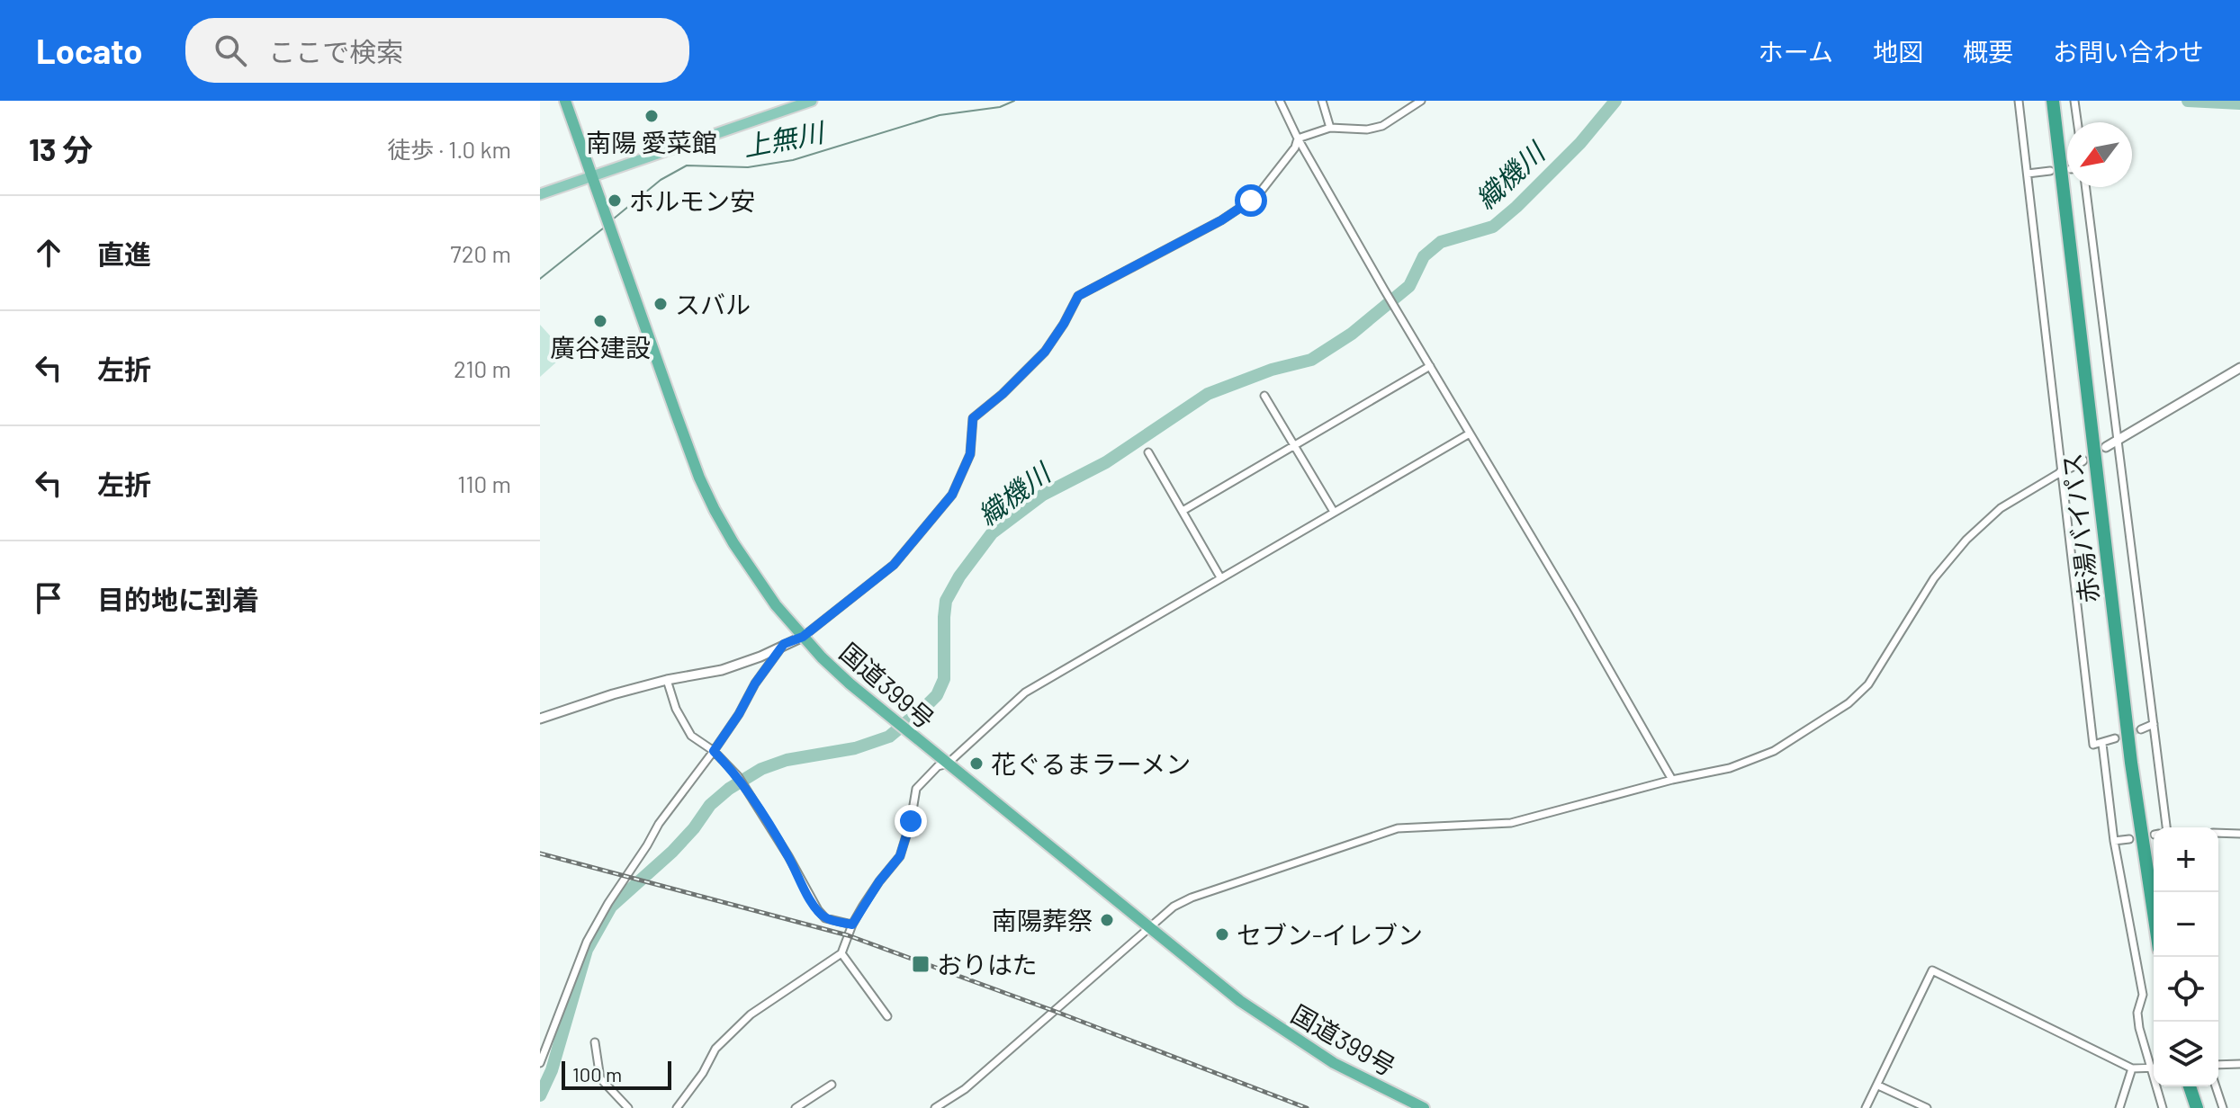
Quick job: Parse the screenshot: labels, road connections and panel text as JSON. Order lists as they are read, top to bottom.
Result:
{
  "streets": {
    "highway": ["赤湯バイパス", "国道399号"]
  },
  "water": ["上無川", "織機川"],
  "places": {
    "other": [
      "南陽 愛菜館",
      "ホルモン安",
      "スバル",
      "廣谷建設",
      "花ぐるまラーメン",
      "南陽葬祭",
      "セブン-イレブン"
    ],
    "transit": ["おりはた"]
  },
  "scale_bar": "100 m",
  "north": "bottom left",
  "page": {
    "header": "Locato",
    "search": "ここで検索",
    "nav": [
      "ホーム",
      "地図",
      "概要",
      "お問い合わせ"
    ],
    "heading": ["13 分", "徒歩 · 1.0 km"],
    "list": [
      ["直進", "720 m"],
      ["左折", "210 m"],
      ["左折", "110 m"],
      "目的地に到着"
    ],
    "map_buttons": ["+", "−"],
    "scale": "100 m"
  }
}
